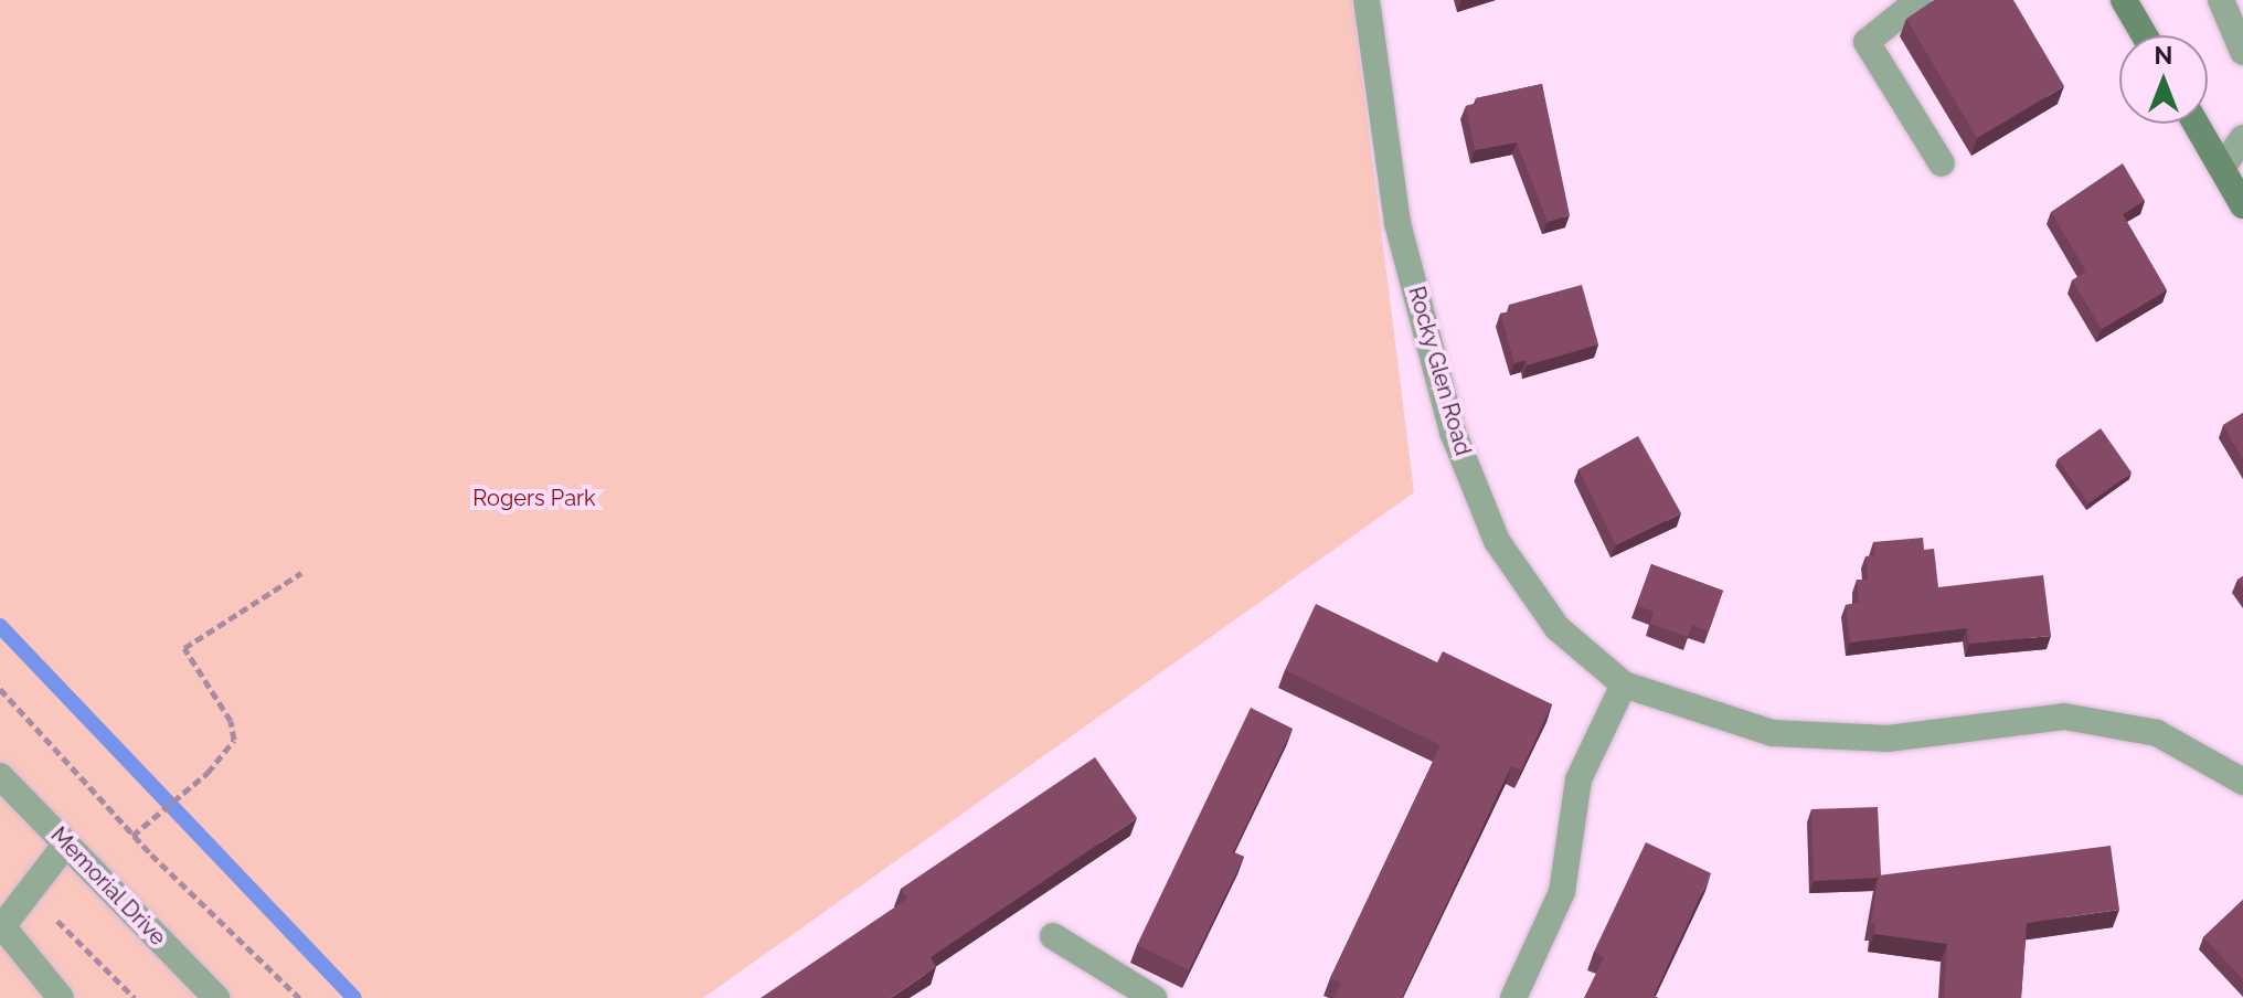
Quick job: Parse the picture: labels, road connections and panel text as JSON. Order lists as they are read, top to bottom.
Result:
{
  "streets": {
    "street": ["Rocky Glen Road", "Memorial Drive"]
  },
  "parks": ["Rogers Park"],
  "north": "top"
}
